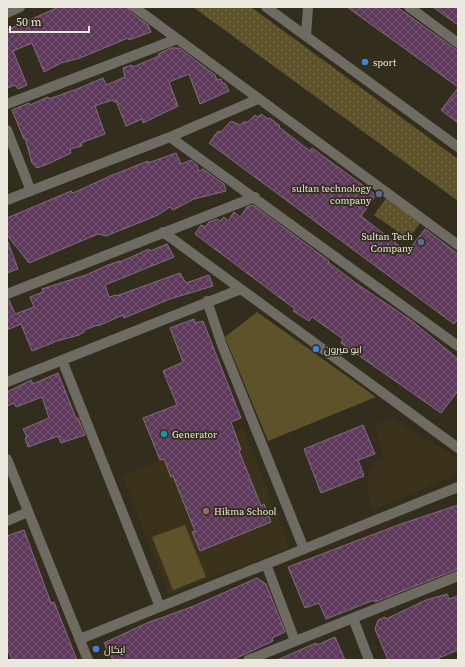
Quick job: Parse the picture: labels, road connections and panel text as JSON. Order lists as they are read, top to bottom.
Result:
{
  "places": [
    "sport",
    "sultan technology company",
    "Sultan Tech Company",
    "ابو ميرون",
    "Generator",
    "Hikma School",
    "ايكال"
  ],
  "scale_bar": "50 m"
}
